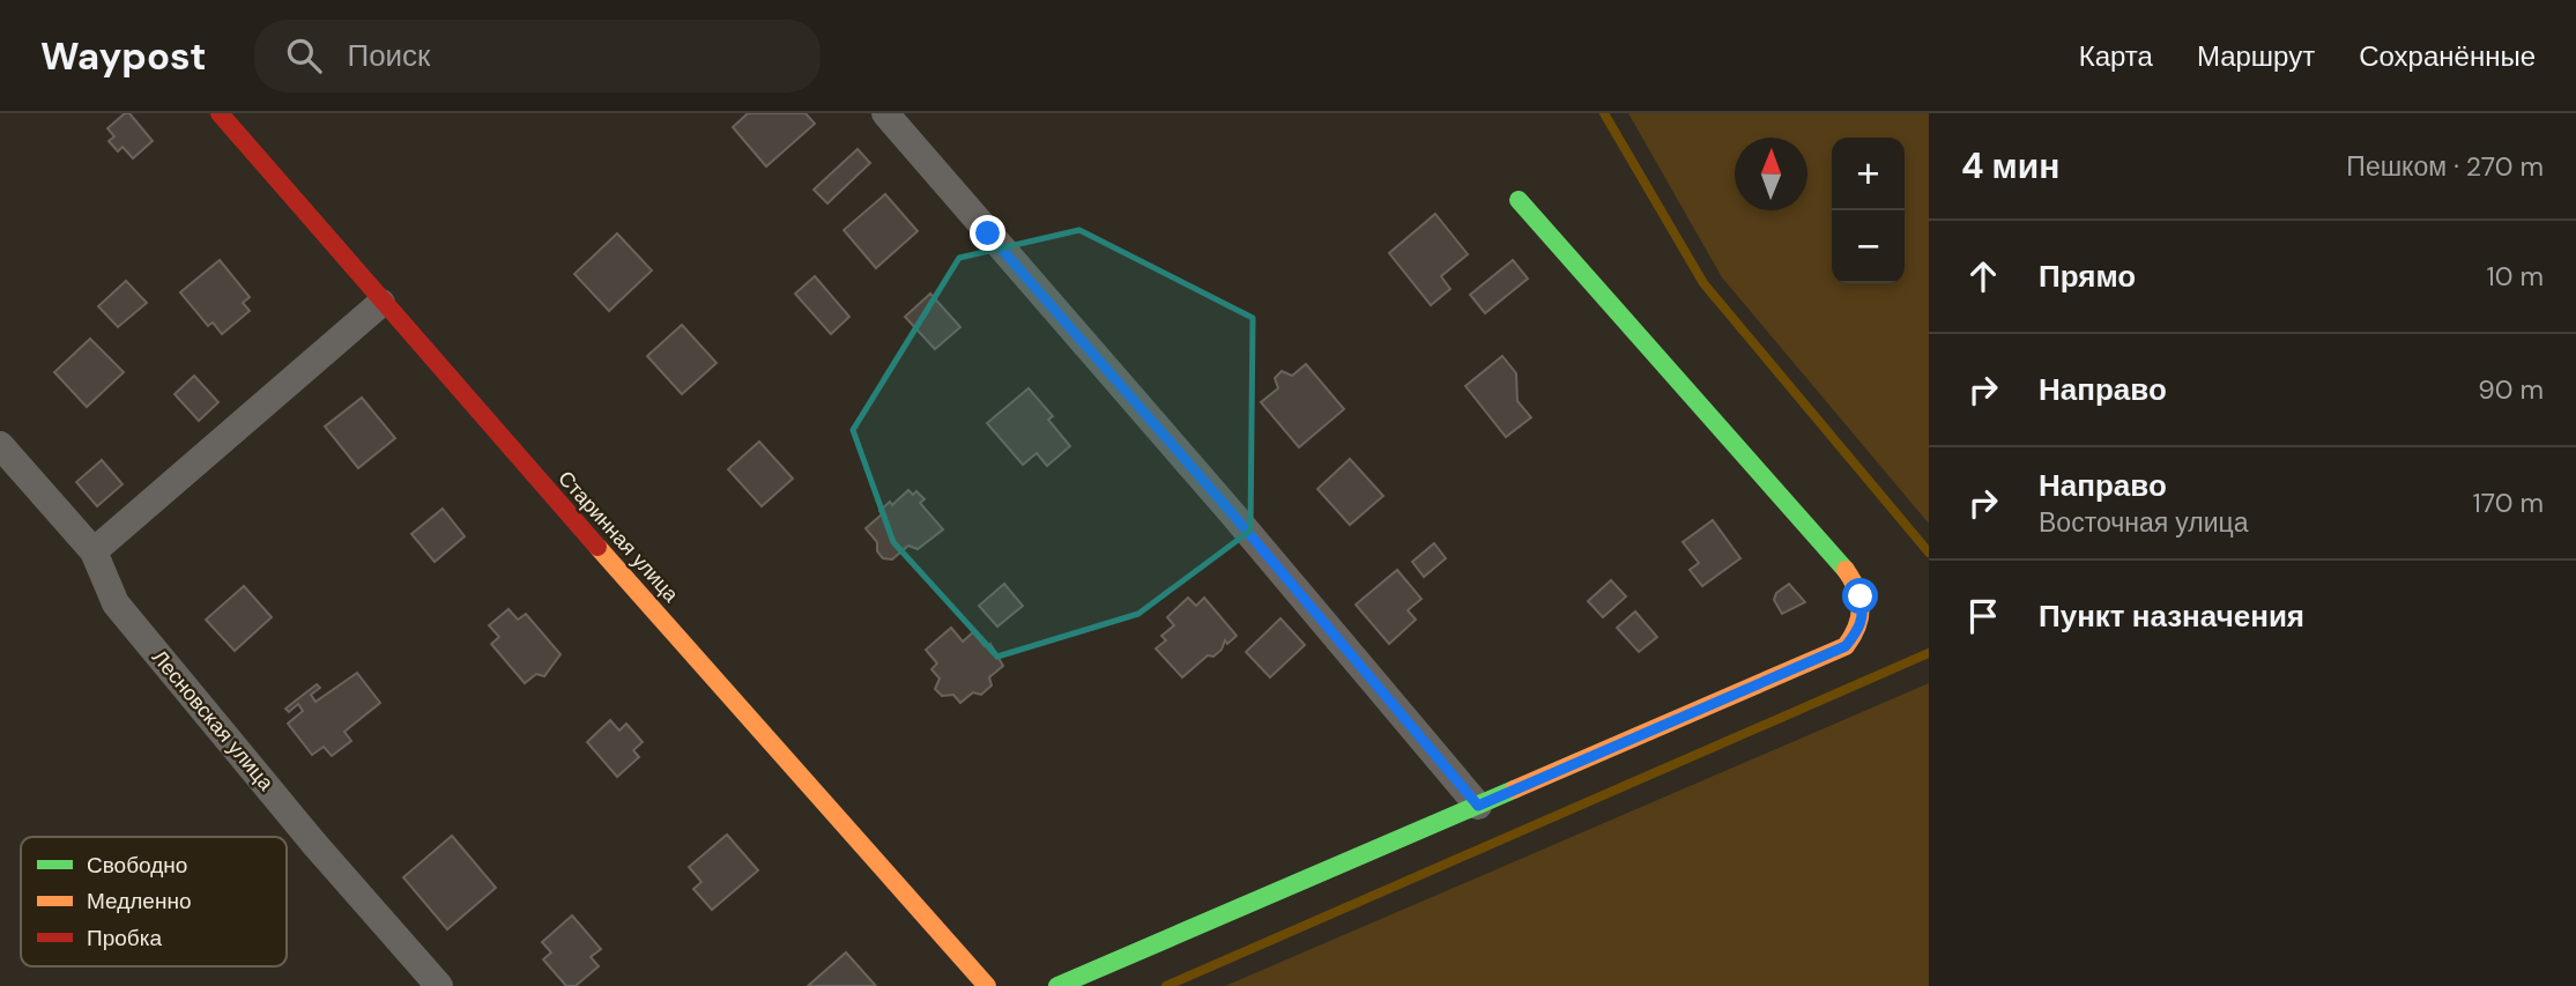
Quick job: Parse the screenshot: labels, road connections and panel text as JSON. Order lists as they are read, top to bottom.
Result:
{
  "streets": {
    "street": ["Старинная улица", "Лесновская улица"]
  },
  "legend": ["Свободно", "Медленно", "Пробка"],
  "north": "top",
  "page": {
    "header": "Waypost",
    "search": "Поиск",
    "nav": ["Карта", "Маршрут", "Сохранённые"],
    "heading": ["4 мин", "Пешком · 270 m"],
    "map_buttons": ["+", "−"],
    "list": [
      ["Прямо", "10 m"],
      ["Направо", "90 m"],
      ["Направо", "Восточная улица", "170 m"],
      "Пункт назначения"
    ]
  }
}
